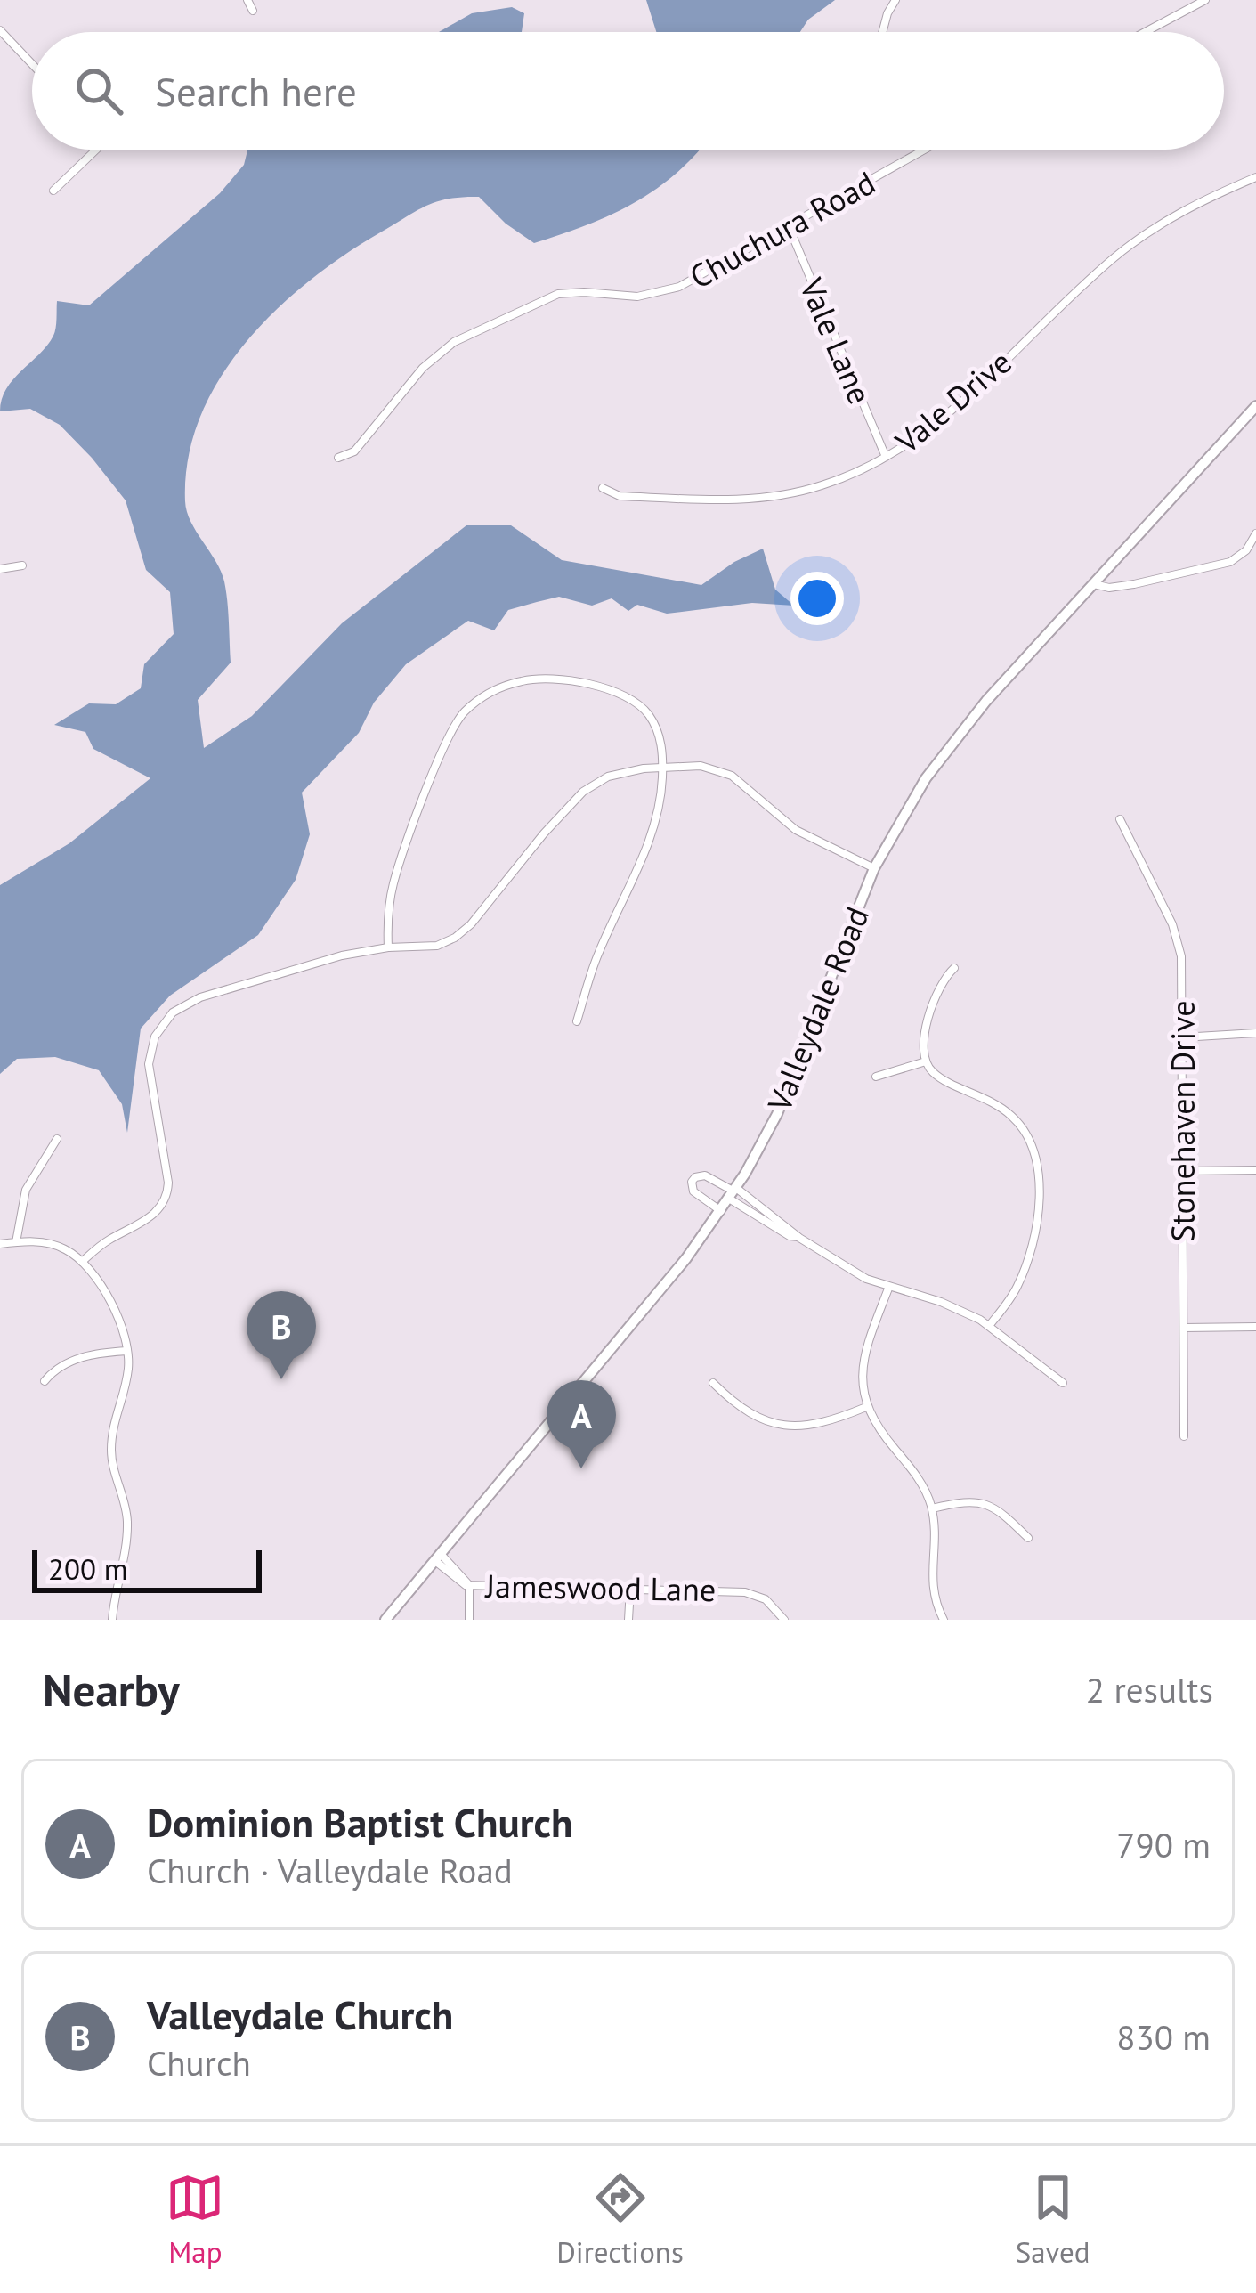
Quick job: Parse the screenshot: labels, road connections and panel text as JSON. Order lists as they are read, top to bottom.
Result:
{
  "streets": {
    "main road": ["Valleydale Road"],
    "street": [
      "Chuchura Road",
      "Vale Lane",
      "Vale Drive",
      "Stonehaven Drive",
      "Jameswood Lane"
    ]
  },
  "crossings": [
    ["Chuchura Road", "Vale Lane"],
    ["Vale Lane", "Vale Drive"],
    ["Valleydale Road", "Jameswood Lane"]
  ],
  "scale_bar": "200 m",
  "page": {
    "search": "Search here",
    "pins": ["B", "A"],
    "scale": "200 m",
    "heading": ["Nearby", "2 results"],
    "list": [
      {
        "mark": "A",
        "name": "Dominion Baptist Church",
        "note": "Church · Valleydale Road",
        "value": "790 m"
      },
      {
        "mark": "B",
        "name": "Valleydale Church",
        "note": "Church",
        "value": "830 m"
      }
    ],
    "nav": ["Map", "Directions", "Saved"]
  }
}
